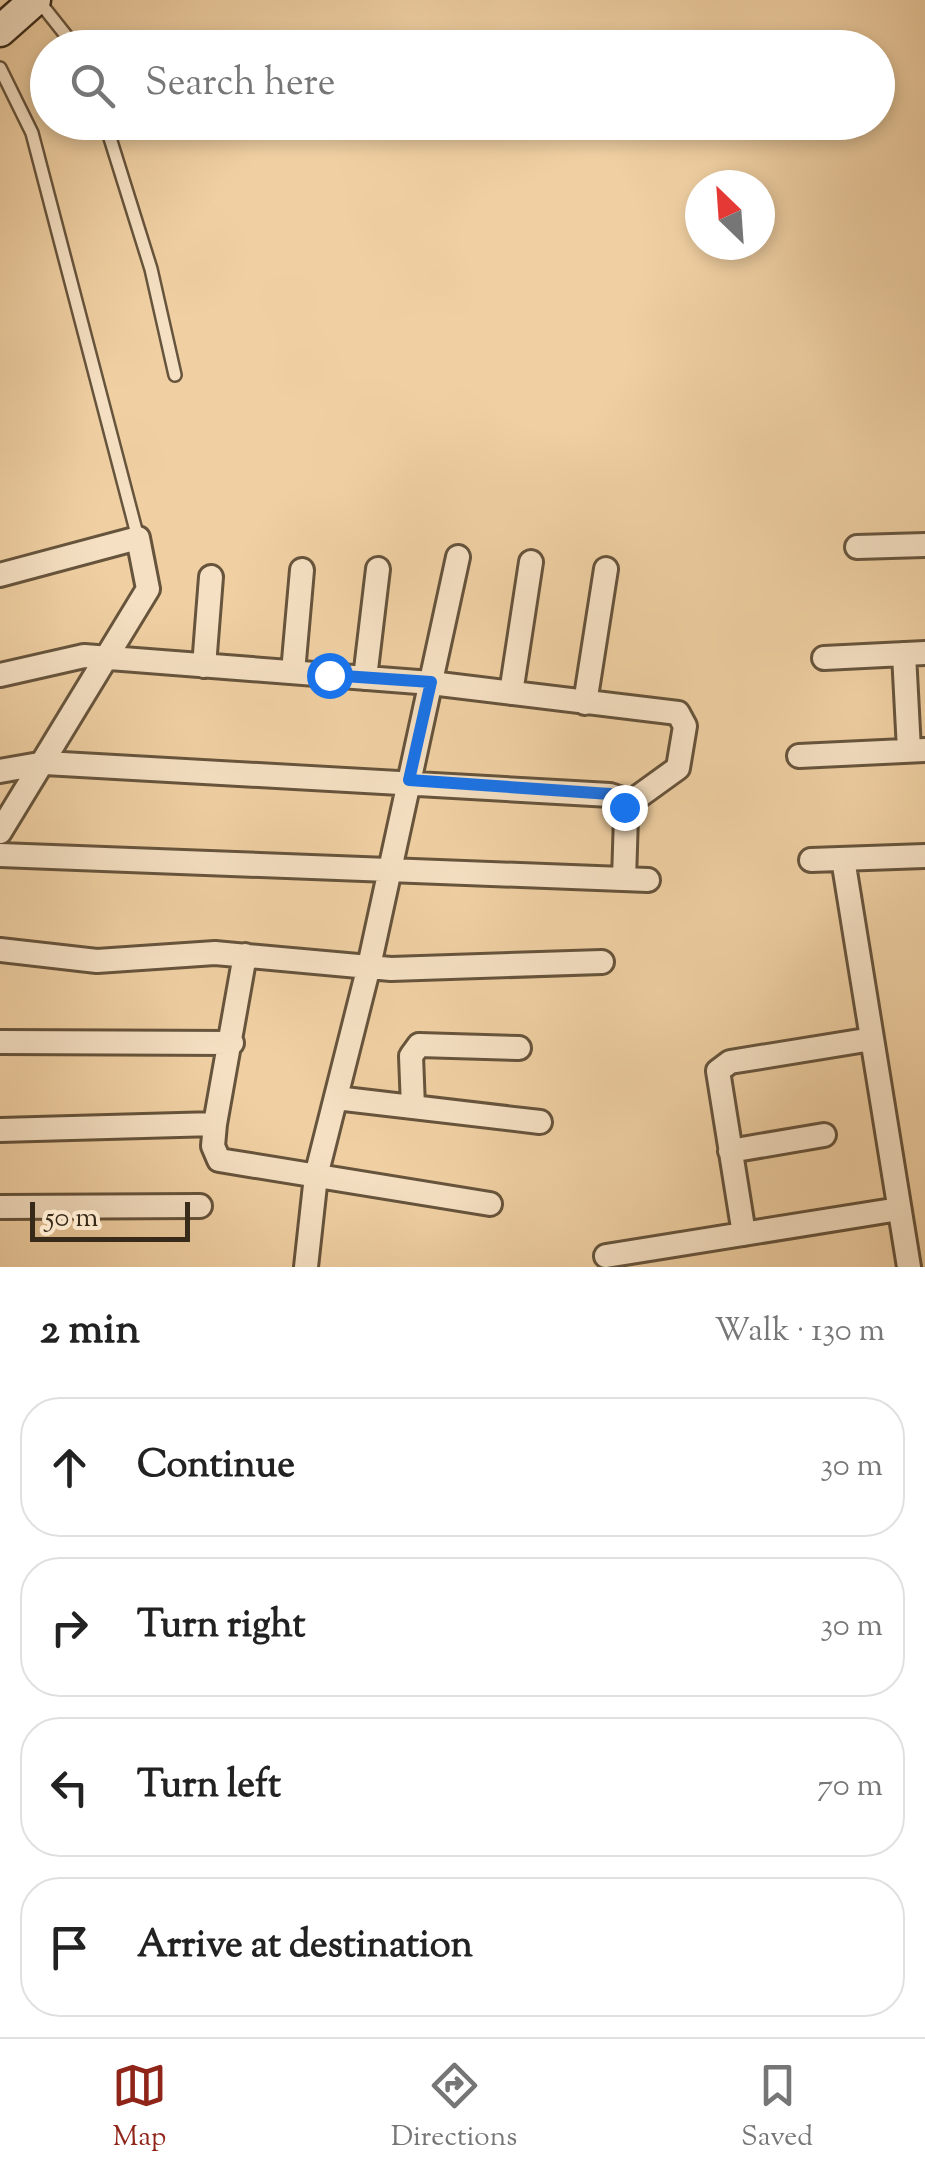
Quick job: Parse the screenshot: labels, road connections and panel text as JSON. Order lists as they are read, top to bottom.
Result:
{
  "scale_bar": "50 m",
  "north": "top left",
  "page": {
    "search": "Search here",
    "scale": "50 m",
    "heading": ["2 min", "Walk · 130 m"],
    "list": [
      ["Continue", "30 m"],
      ["Turn right", "30 m"],
      ["Turn left", "70 m"],
      "Arrive at destination"
    ],
    "nav": ["Map", "Directions", "Saved"]
  }
}
